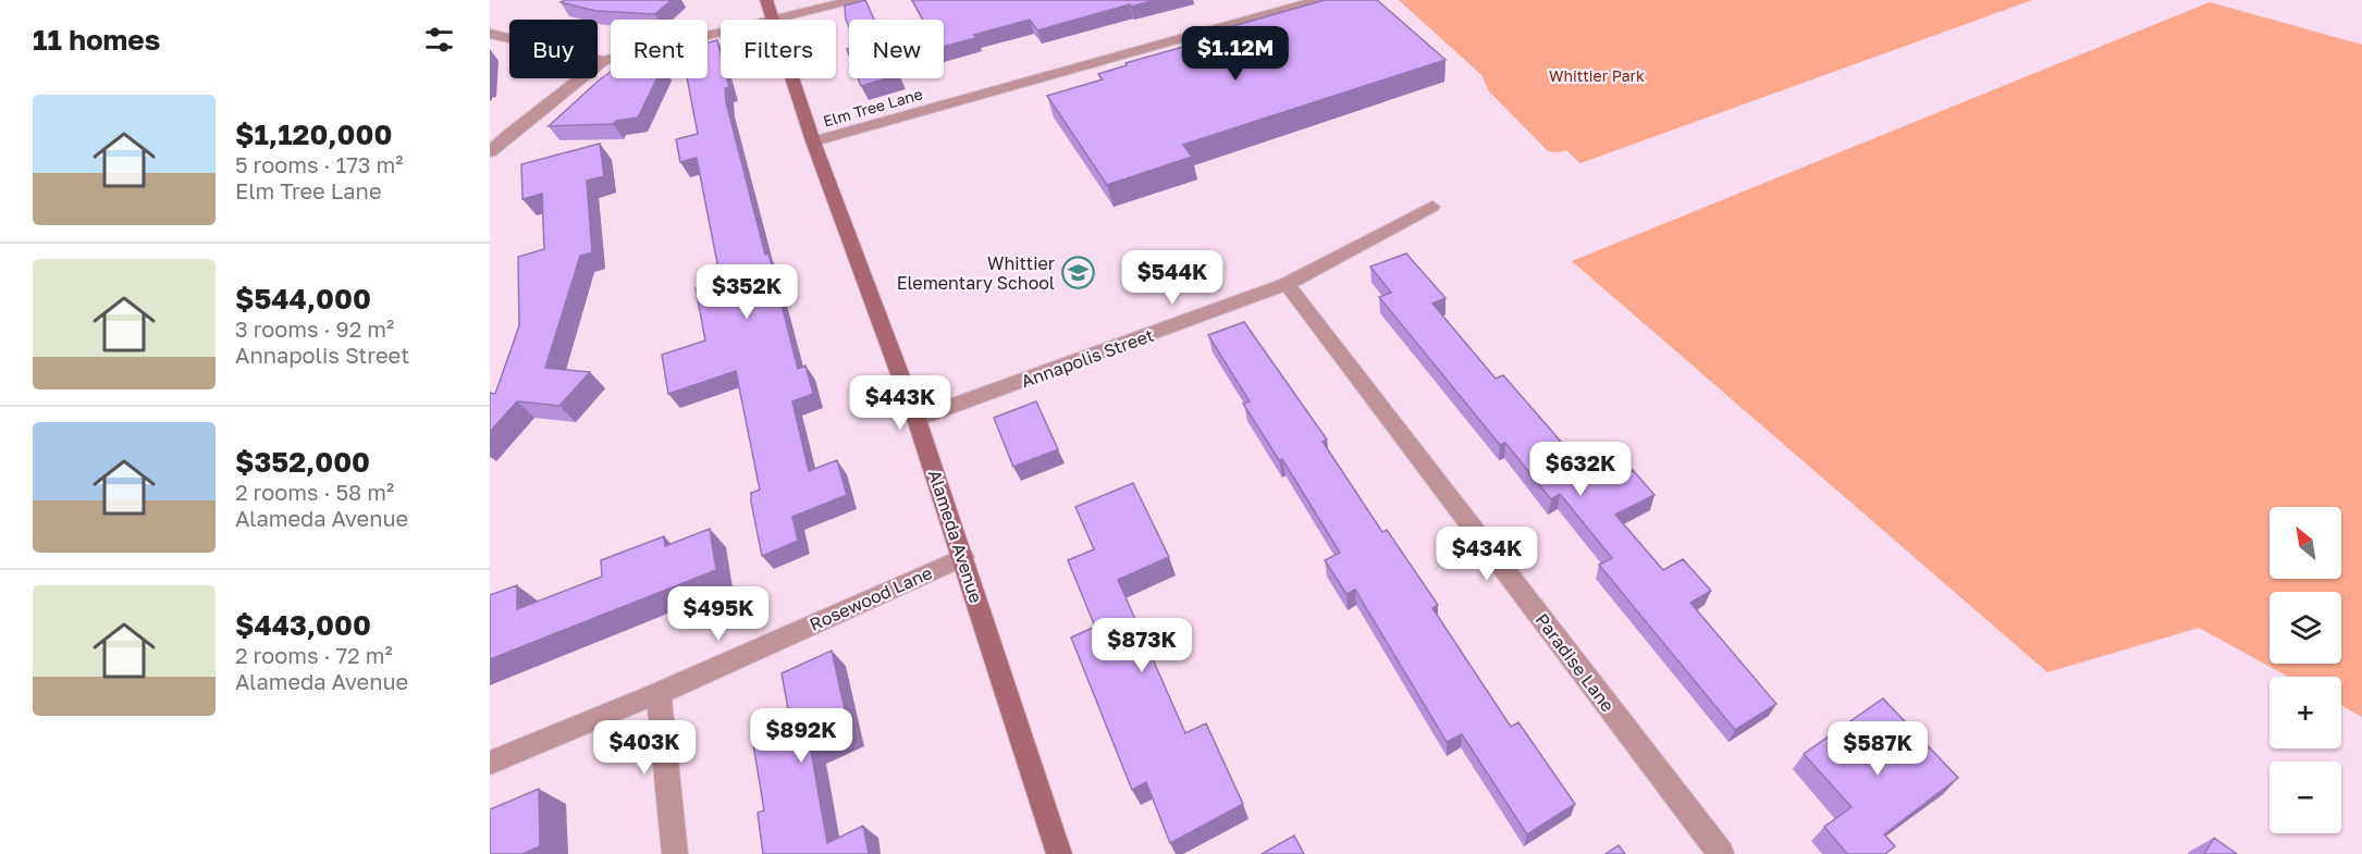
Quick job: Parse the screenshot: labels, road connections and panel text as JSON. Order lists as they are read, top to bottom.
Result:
{
  "streets": {
    "street": [
      "Elm Tree Lane",
      "Annapolis Street",
      "Alameda Avenue",
      "Rosewood Lane",
      "Paradise Lane"
    ]
  },
  "crossings": [
    ["Elm Tree Lane", "Alameda Avenue"],
    ["Annapolis Street", "Alameda Avenue"],
    ["Annapolis Street", "Paradise Lane"],
    ["Alameda Avenue", "Rosewood Lane"]
  ],
  "parks": ["Whittier Park"],
  "places": {
    "school or university": ["Whittier Elementary School"]
  },
  "north": "top left",
  "page": {
    "heading": "11 homes",
    "chip": [
      "Buy",
      "Rent",
      "Filters",
      "New"
    ],
    "price": [
      "$1.12M",
      "$544K",
      "$352K",
      "$443K",
      "$632K",
      "$434K",
      "$495K",
      "$873K",
      "$892K",
      "$403K",
      "$587K"
    ],
    "list": [
      {
        "name": "$1,120,000",
        "note": "5 rooms · 173 m² · Elm Tree Lane"
      },
      {
        "name": "$544,000",
        "note": "3 rooms · 92 m² · Annapolis Street"
      },
      {
        "name": "$352,000",
        "note": "2 rooms · 58 m² · Alameda Avenue"
      },
      {
        "name": "$443,000",
        "note": "2 rooms · 72 m² · Alameda Avenue"
      }
    ],
    "map_buttons": ["+", "−"]
  }
}
